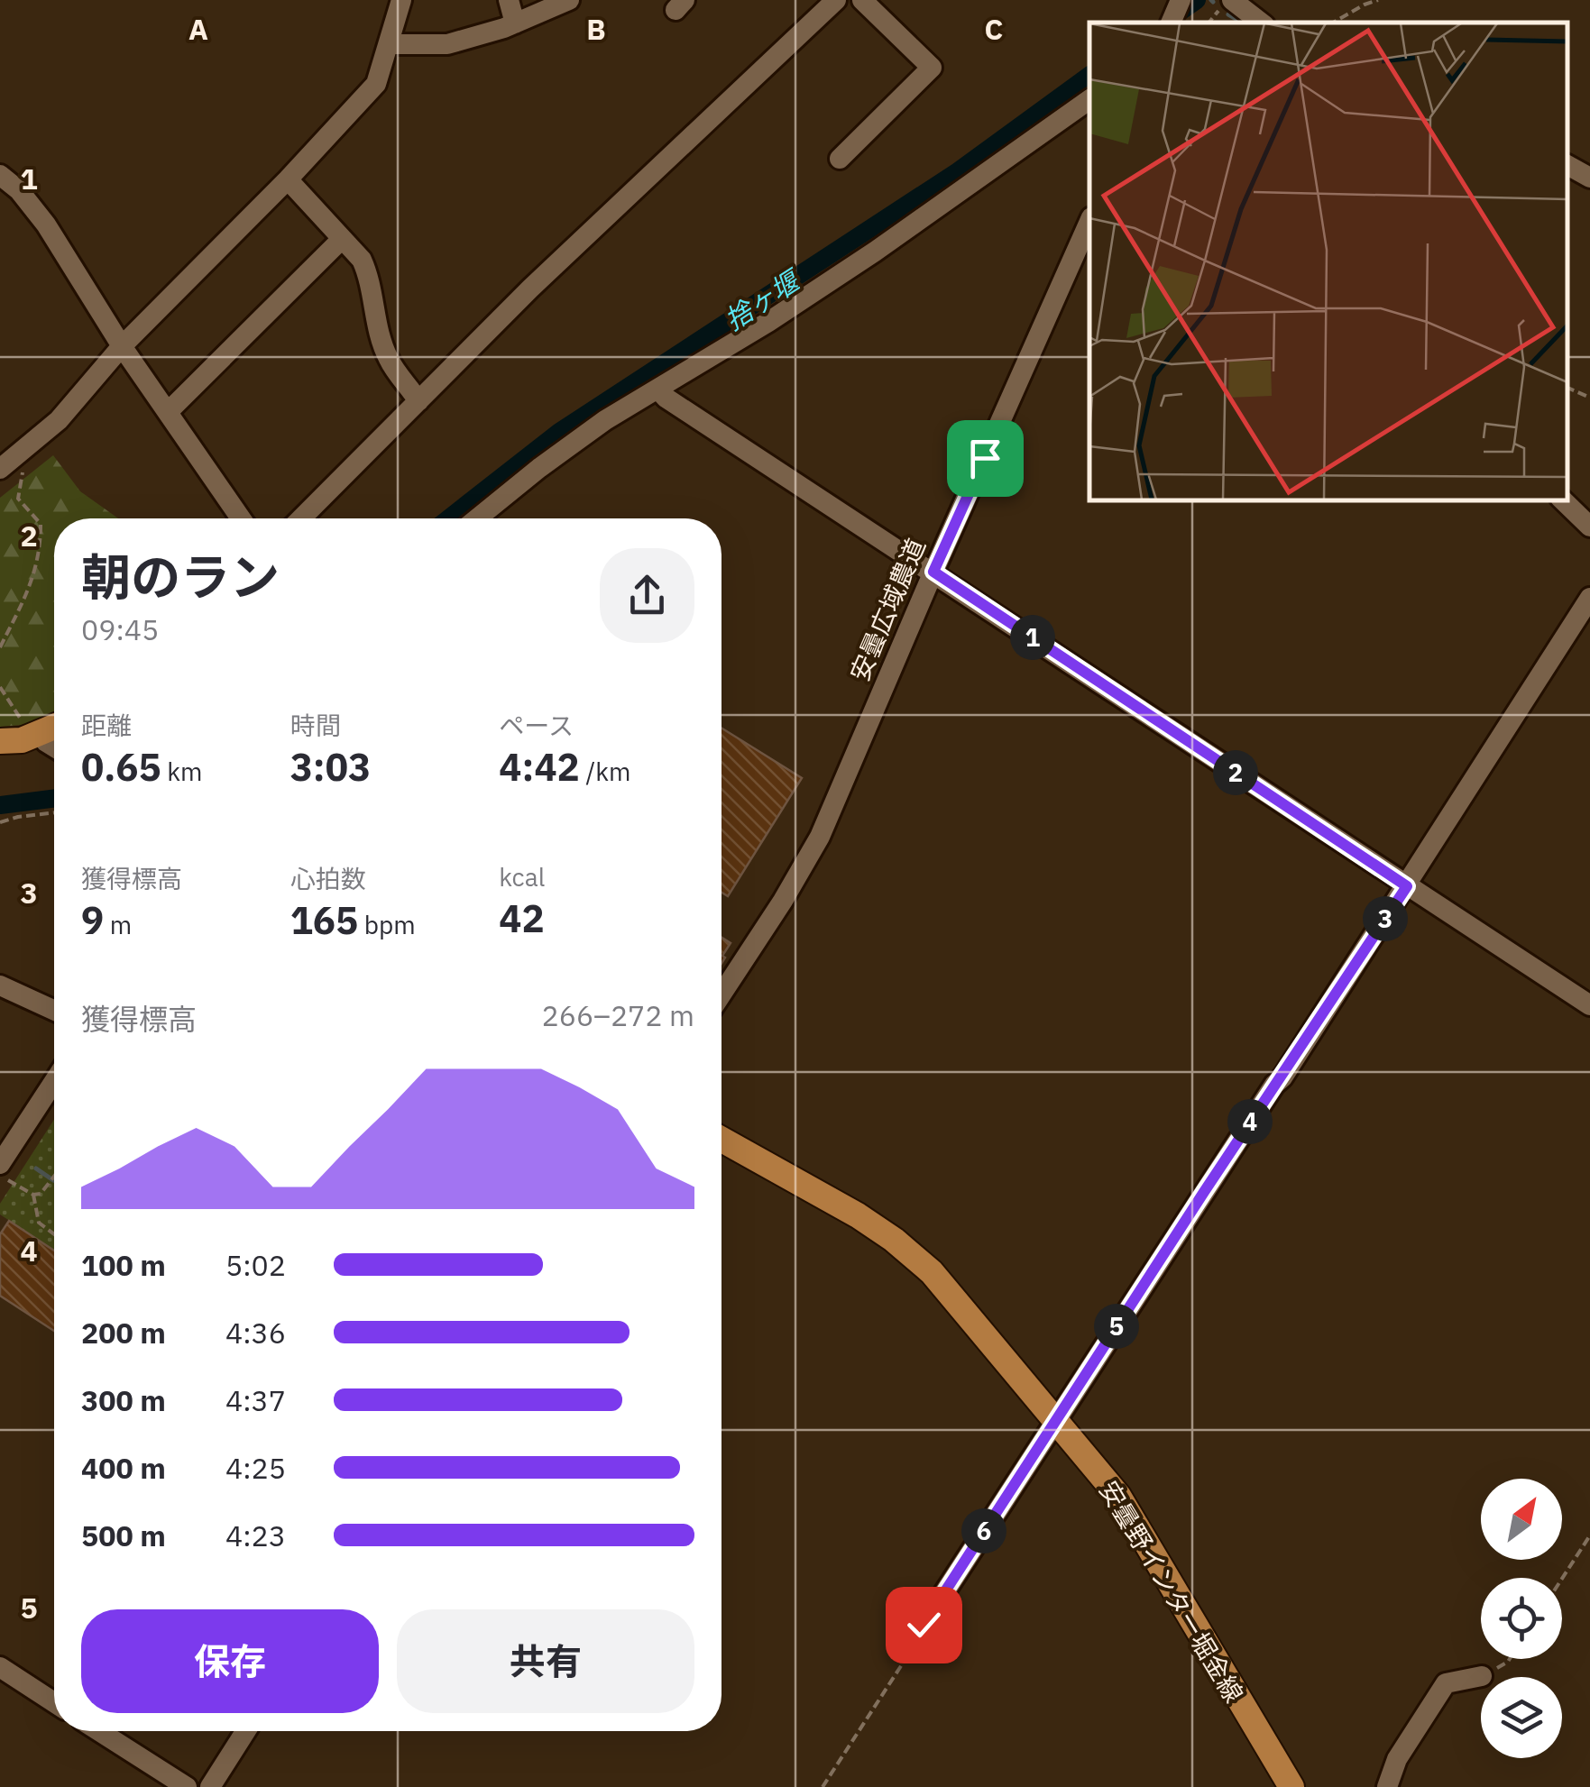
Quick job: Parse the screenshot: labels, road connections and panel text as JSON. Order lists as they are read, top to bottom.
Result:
{
  "streets": {
    "main road": ["安曇野インター堀金線"],
    "street": ["安曇広域農道"]
  },
  "water": ["捨ヶ堰"],
  "north": "top right",
  "page": {
    "heading": ["朝のラン", "09:45"],
    "pins": [
      "1",
      "2",
      "3",
      "4",
      "5",
      "6"
    ],
    "stats": [
      ["距離", "0.65 km"],
      ["時間", "3:03"],
      ["ペース", "4:42 /km"],
      ["獲得標高", "9 m"],
      ["心拍数", "165 bpm"],
      ["kcal", "42"]
    ],
    "chart": ["獲得標高", "266–272 m"],
    "list": [
      {
        "name": "100 m",
        "note": "5:02"
      },
      {
        "name": "200 m",
        "note": "4:36"
      },
      {
        "name": "300 m",
        "note": "4:37"
      },
      {
        "name": "400 m",
        "note": "4:25"
      },
      {
        "name": "500 m",
        "note": "4:23"
      }
    ],
    "buttons": ["保存", "共有"]
  },
  "grid": {
    "columns": ["A", "B", "C"],
    "rows": [
      "1",
      "2",
      "3",
      "4",
      "5"
    ]
  }
}
